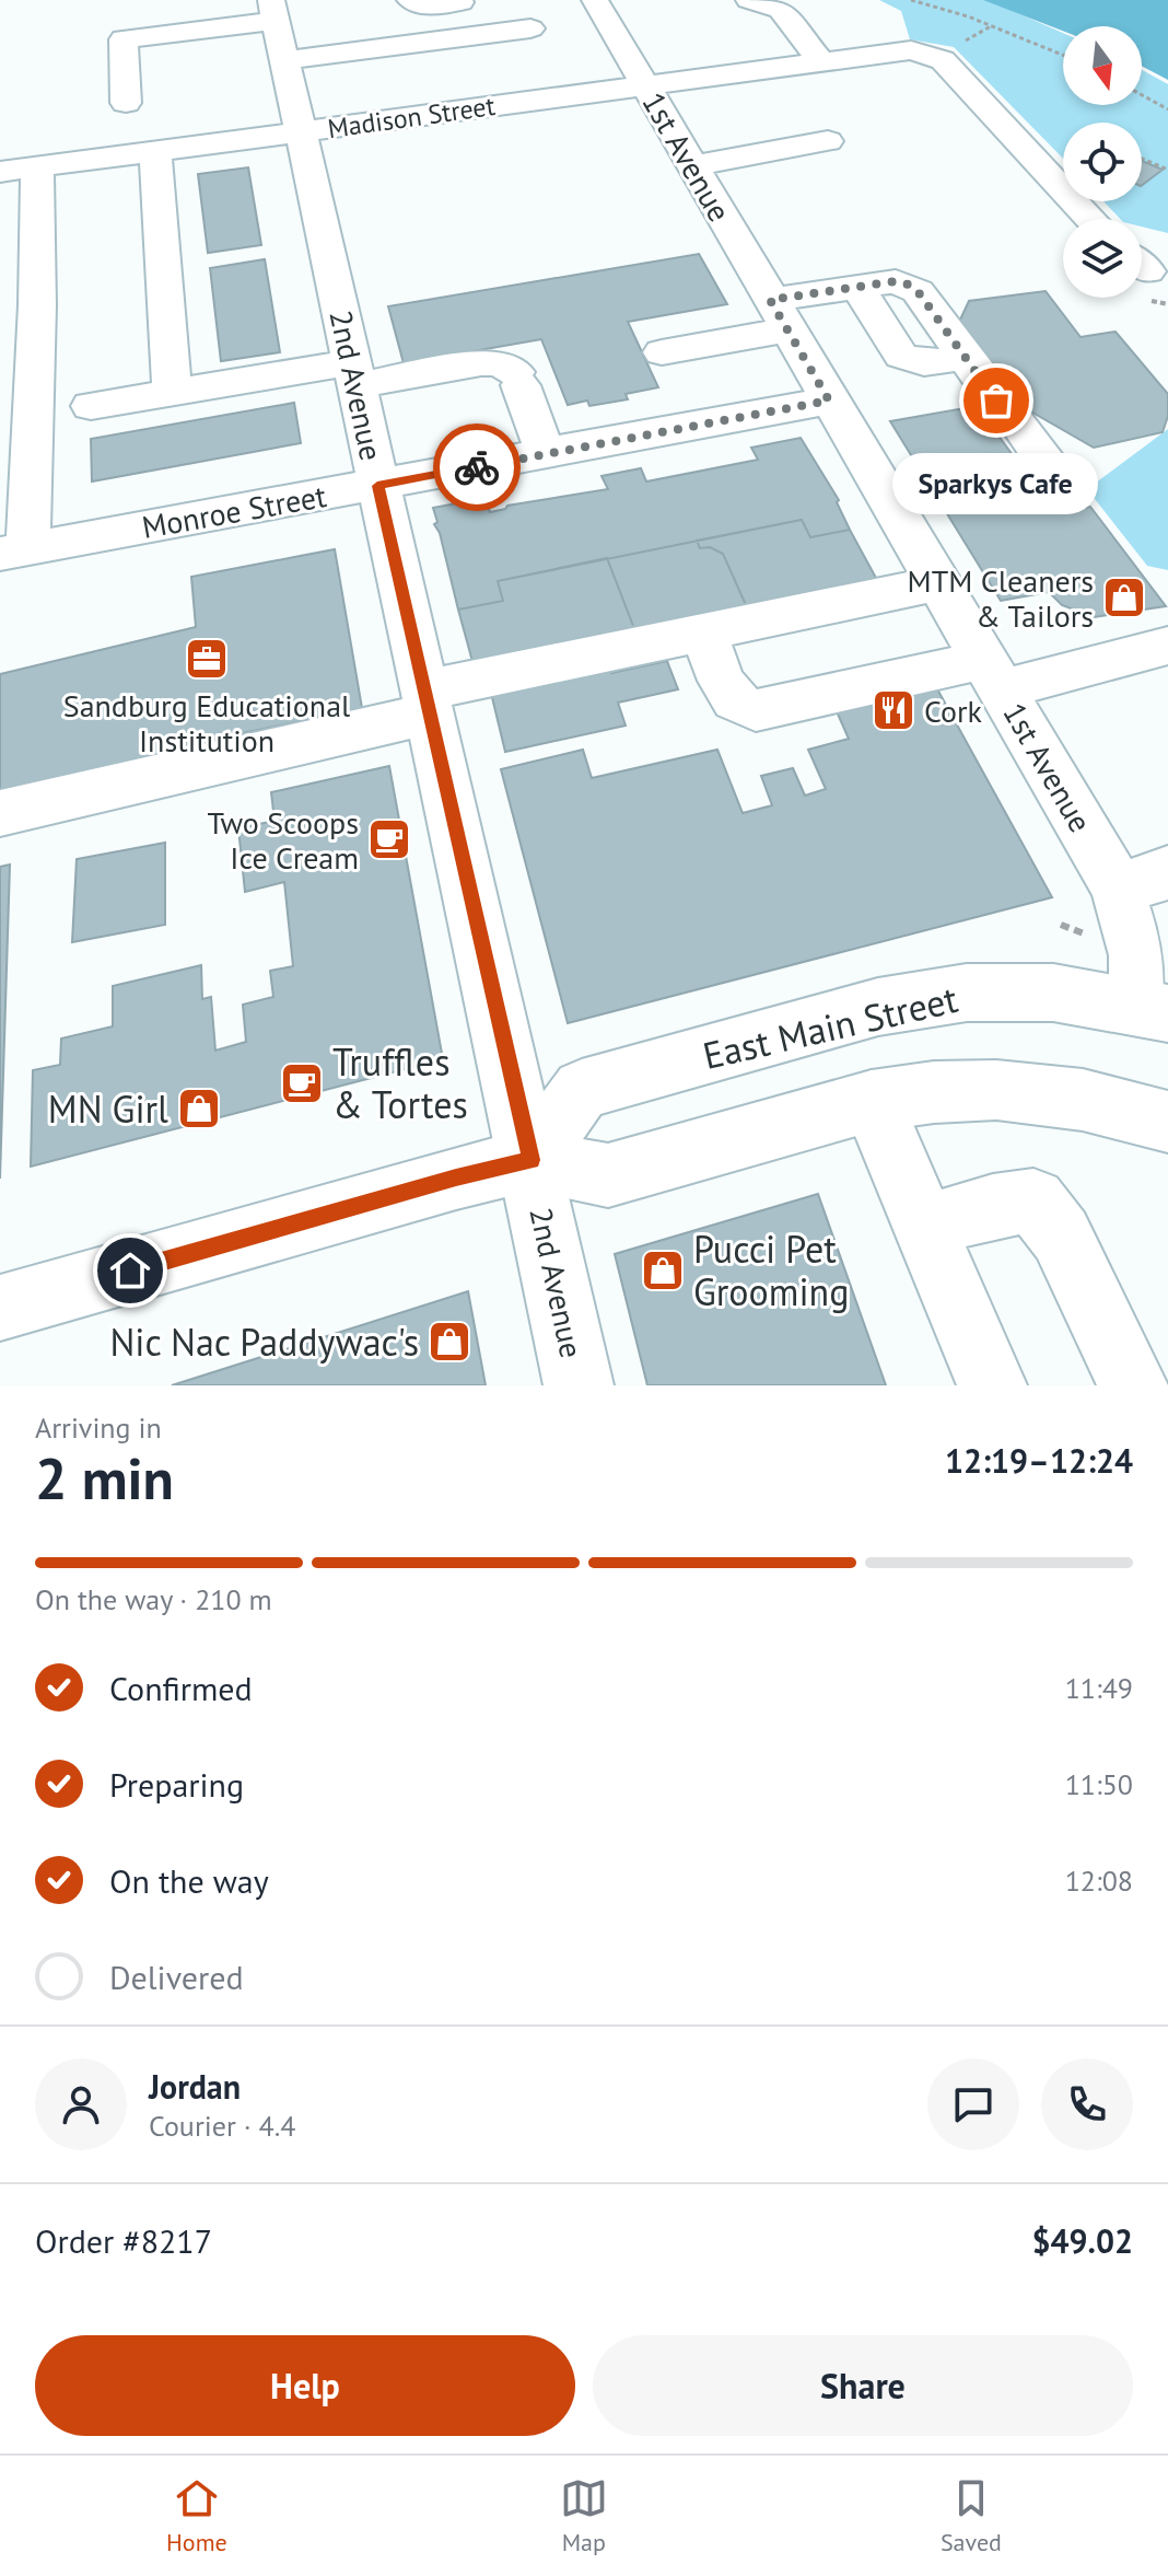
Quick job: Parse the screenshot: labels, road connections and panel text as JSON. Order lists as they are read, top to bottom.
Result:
{
  "streets": {
    "street": [
      "Madison Street",
      "1st Avenue",
      "2nd Avenue",
      "Monroe Street",
      "East Main Street"
    ]
  },
  "crossings": [
    ["Madison Street", "1st Avenue"],
    ["Madison Street", "2nd Avenue"],
    ["1st Avenue", "Monroe Street"],
    ["1st Avenue", "East Main Street"],
    ["2nd Avenue", "Monroe Street"],
    ["2nd Avenue", "East Main Street"]
  ],
  "places": {
    "other": ["Sparkys Cafe"],
    "shop": [
      "MTM Cleaners & Tailors",
      "MN Girl",
      "Pucci Pet Grooming",
      "Nic Nac Paddywac's"
    ],
    "office": ["Sandburg Educational Institution"],
    "restaurant": ["Cork"],
    "cafe": ["Two Scoops Ice Cream", "Truffles & Tortes"]
  },
  "north": "bottom",
  "page": {
    "bubble": "Sparkys Cafe",
    "heading": ["2 min", "Arriving in", "12:19–12:24"],
    "panel": [
      "Jordan",
      "Courier · 4.4",
      "Order #8217",
      "$49.02"
    ],
    "bar": "On the way · 210 m",
    "list": [
      ["Confirmed", "11:49"],
      ["Preparing", "11:50"],
      ["On the way", "12:08"],
      "Delivered"
    ],
    "buttons": ["Help", "Share"],
    "tabs": ["Home", "Map", "Saved"]
  }
}
